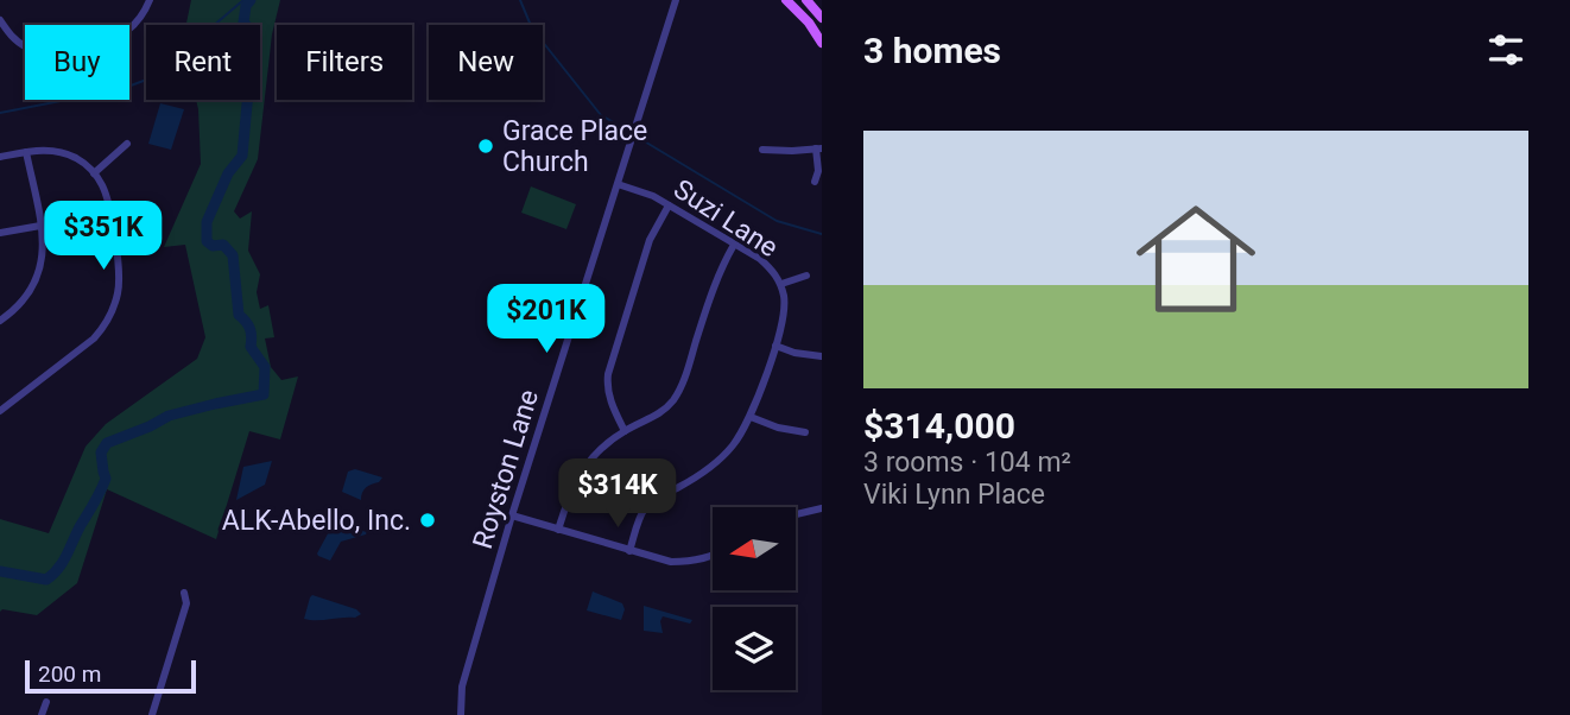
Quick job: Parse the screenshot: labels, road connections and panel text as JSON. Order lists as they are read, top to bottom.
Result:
{
  "streets": {
    "street": ["Suzi Lane", "Royston Lane"]
  },
  "crossings": [
    ["Suzi Lane", "Royston Lane"]
  ],
  "places": ["Grace Place Church", "ALK-Abello, Inc."],
  "scale_bar": "200 m",
  "north": "left",
  "page": {
    "heading": "3 homes",
    "chip": [
      "Buy",
      "Rent",
      "Filters",
      "New"
    ],
    "list": [
      {
        "name": "$314,000",
        "note": "3 rooms · 104 m² · Viki Lynn Place"
      }
    ],
    "price": ["$351K", "$201K", "$314K"],
    "scale": "200 m"
  }
}
